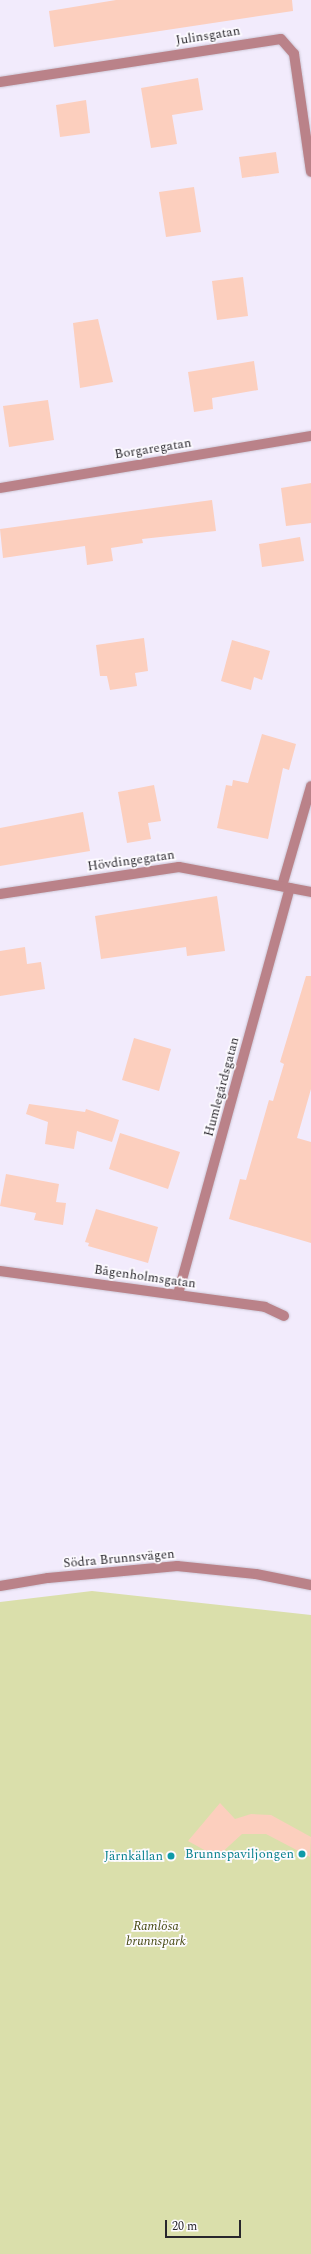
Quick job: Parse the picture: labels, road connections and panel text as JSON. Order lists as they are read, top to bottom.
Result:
{
  "streets": {
    "street": [
      "Julinsgatan",
      "Borgaregatan",
      "Hövdingegatan",
      "Humlegårdsgatan",
      "Bågenholmsgatan",
      "Södra Brunnsvägen"
    ]
  },
  "crossings": [
    ["Hövdingegatan", "Humlegårdsgatan"],
    ["Humlegårdsgatan", "Bågenholmsgatan"]
  ],
  "parks": ["Ramlösa brunnspark"],
  "places": ["Brunnspaviljongen", "Järnkällan"],
  "scale_bar": "20 m"
}
